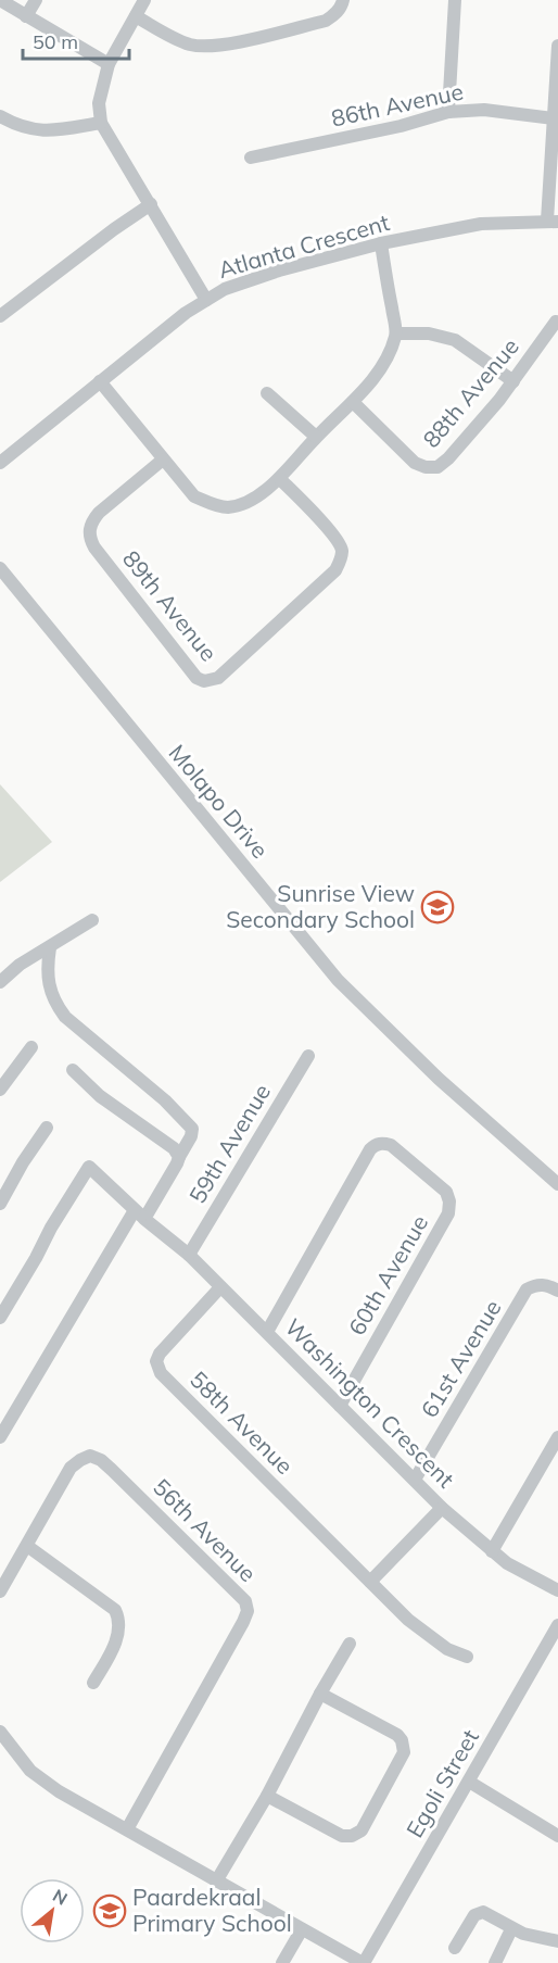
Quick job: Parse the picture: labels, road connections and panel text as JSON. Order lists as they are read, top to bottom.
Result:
{
  "streets": {
    "street": [
      "86th Avenue",
      "Atlanta Crescent",
      "88th Avenue",
      "89th Avenue",
      "Molapo Drive",
      "59th Avenue",
      "60th Avenue",
      "61st Avenue",
      "Washington Crescent",
      "58th Avenue",
      "56th Avenue",
      "Egoli Street"
    ]
  },
  "crossings": [
    ["59th Avenue", "Washington Crescent"],
    ["60th Avenue", "Washington Crescent"],
    ["61st Avenue", "Washington Crescent"],
    ["Washington Crescent", "58th Avenue"]
  ],
  "places": {
    "school or university": ["Sunrise View Secondary School", "Paardekraal Primary School"]
  },
  "scale_bar": "50 m",
  "north": "top right"
}
